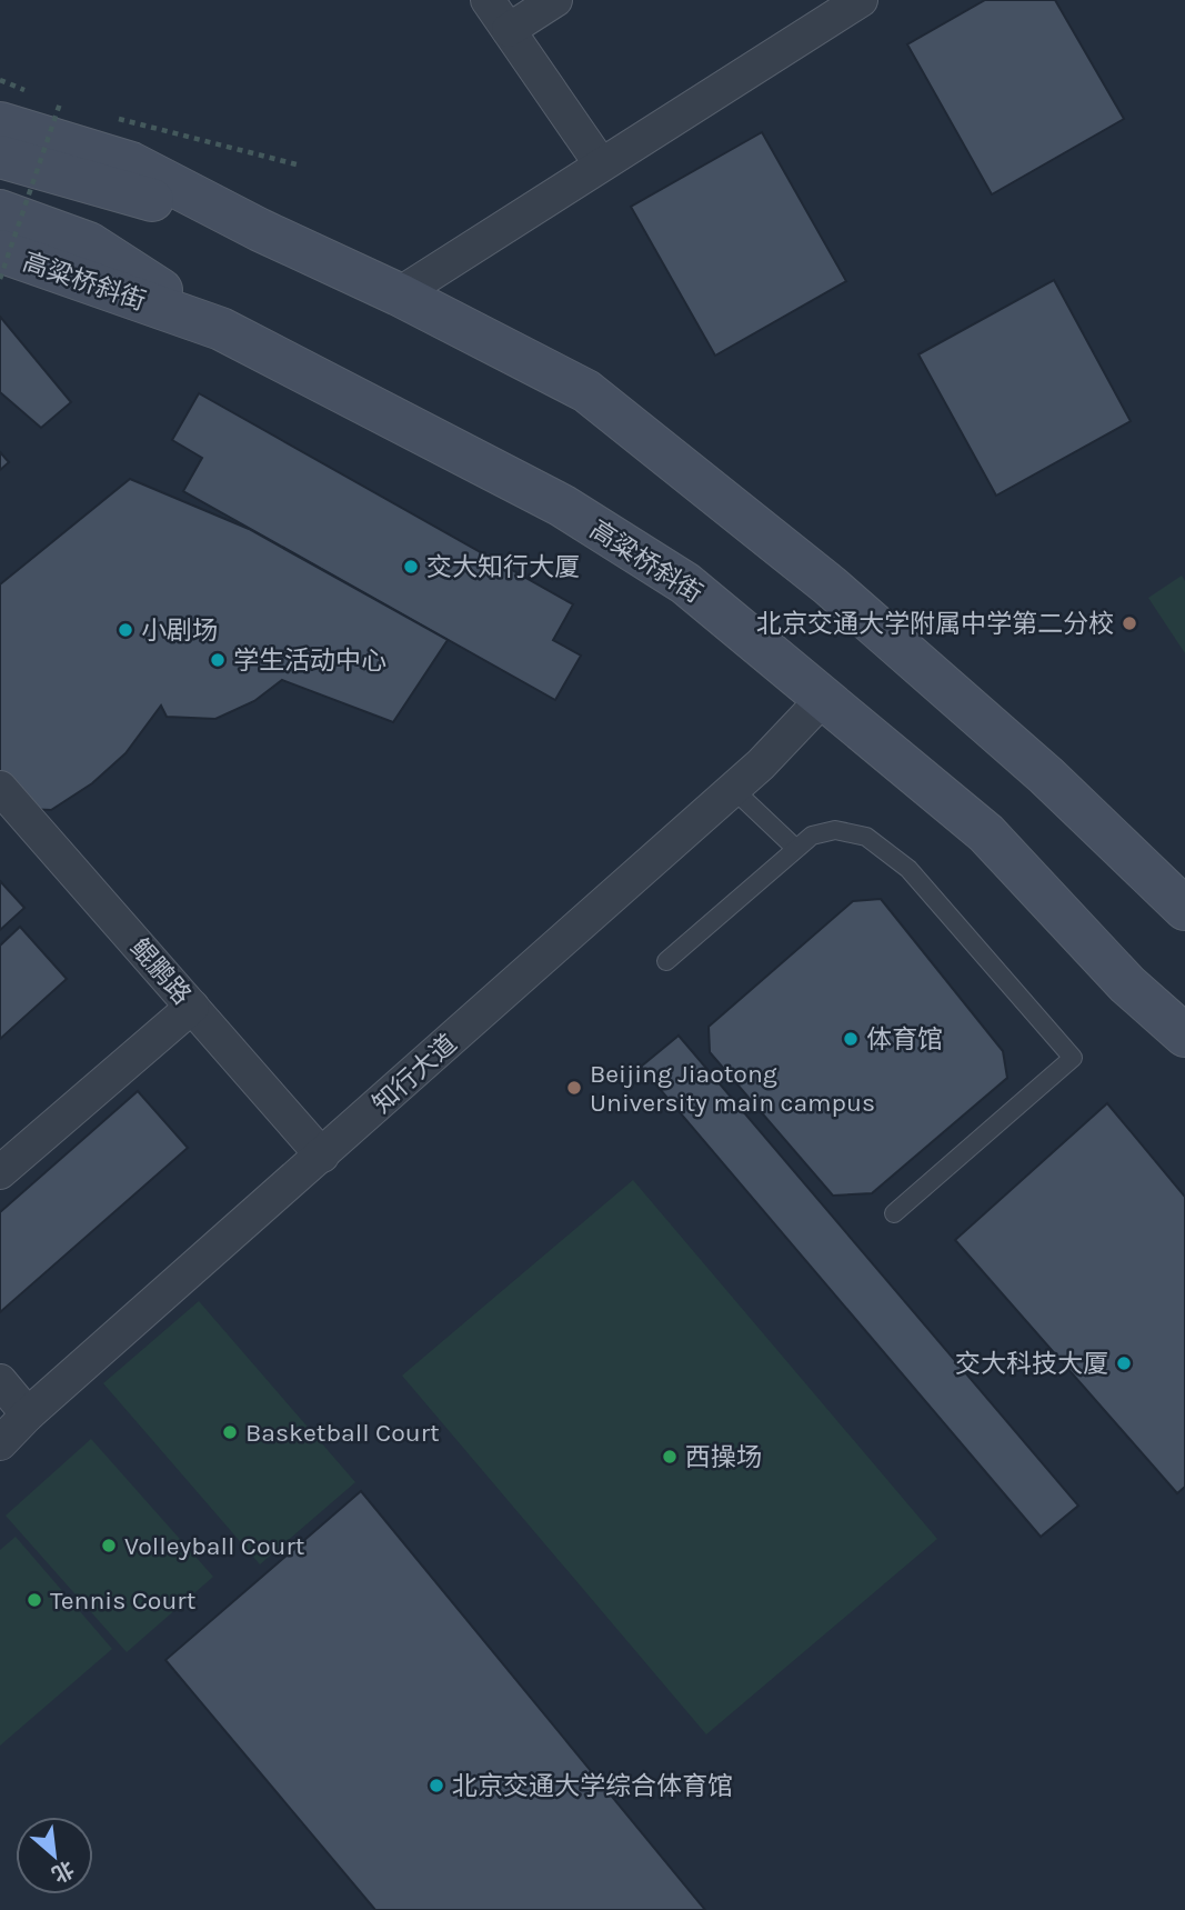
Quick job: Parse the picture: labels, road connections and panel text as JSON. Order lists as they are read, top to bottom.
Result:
{
  "streets": {
    "main road": ["高粱桥斜街"],
    "street": ["鲲鹏路", "知行大道"]
  },
  "crossings": [
    ["高粱桥斜街", "知行大道"],
    ["鲲鹏路", "知行大道"]
  ],
  "places": [
    "交大知行大厦",
    "北京交通大学附属中学第二分校",
    "小剧场",
    "学生活动中心",
    "体育馆",
    "Beijing Jiaotong University main campus",
    "交大科技大厦",
    "Basketball Court",
    "西操场",
    "Volleyball Court",
    "Tennis Court",
    "北京交通大学综合体育馆"
  ],
  "north": "bottom right"
}
